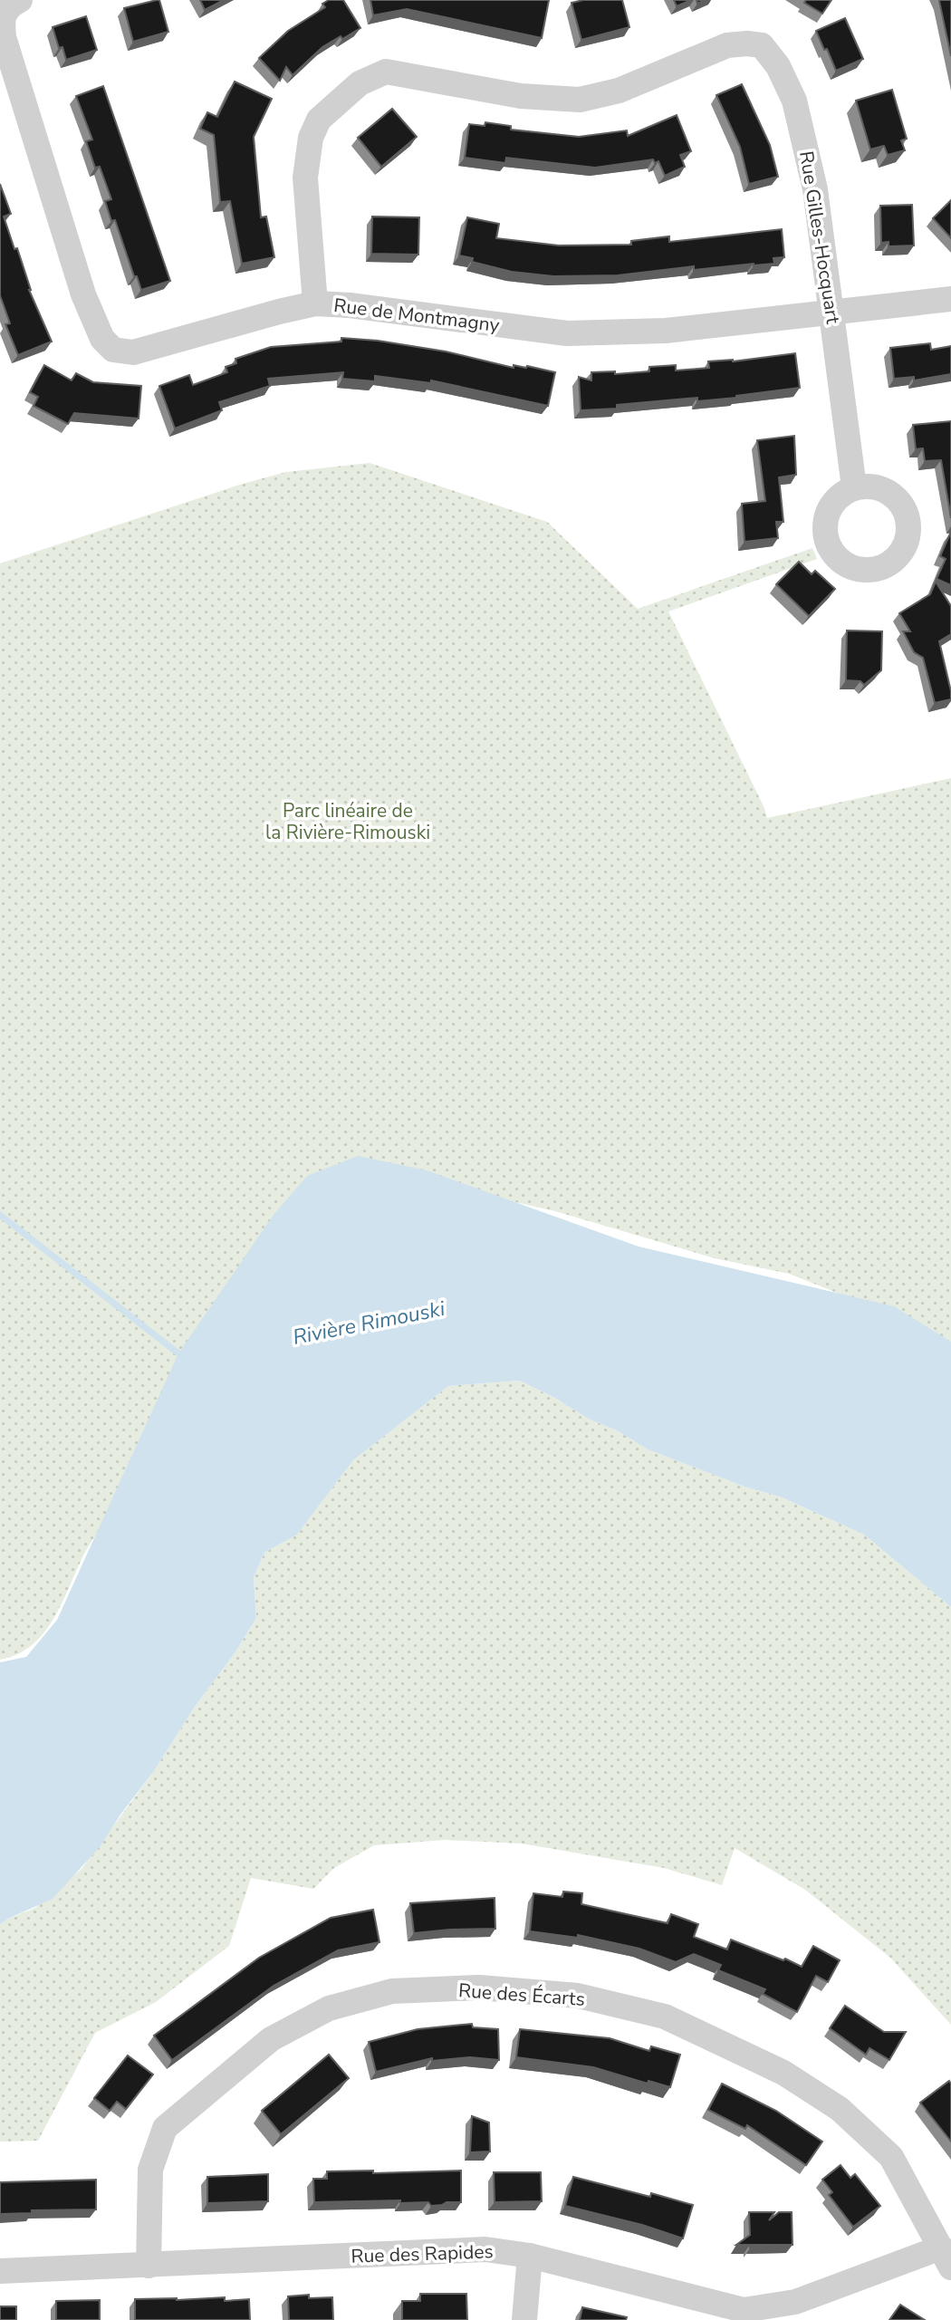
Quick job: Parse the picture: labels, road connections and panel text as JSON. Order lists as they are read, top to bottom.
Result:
{
  "streets": {
    "street": [
      "Rue Gilles-Hocquart",
      "Rue de Montmagny",
      "Rue des Écarts",
      "Rue des Rapides"
    ]
  },
  "crossings": [
    ["Rue Gilles-Hocquart", "Rue de Montmagny"],
    ["Rue des Écarts", "Rue des Rapides"]
  ],
  "water": ["Rivière Rimouski"],
  "parks": ["Parc linéaire de la Rivière-Rimouski"]
}
